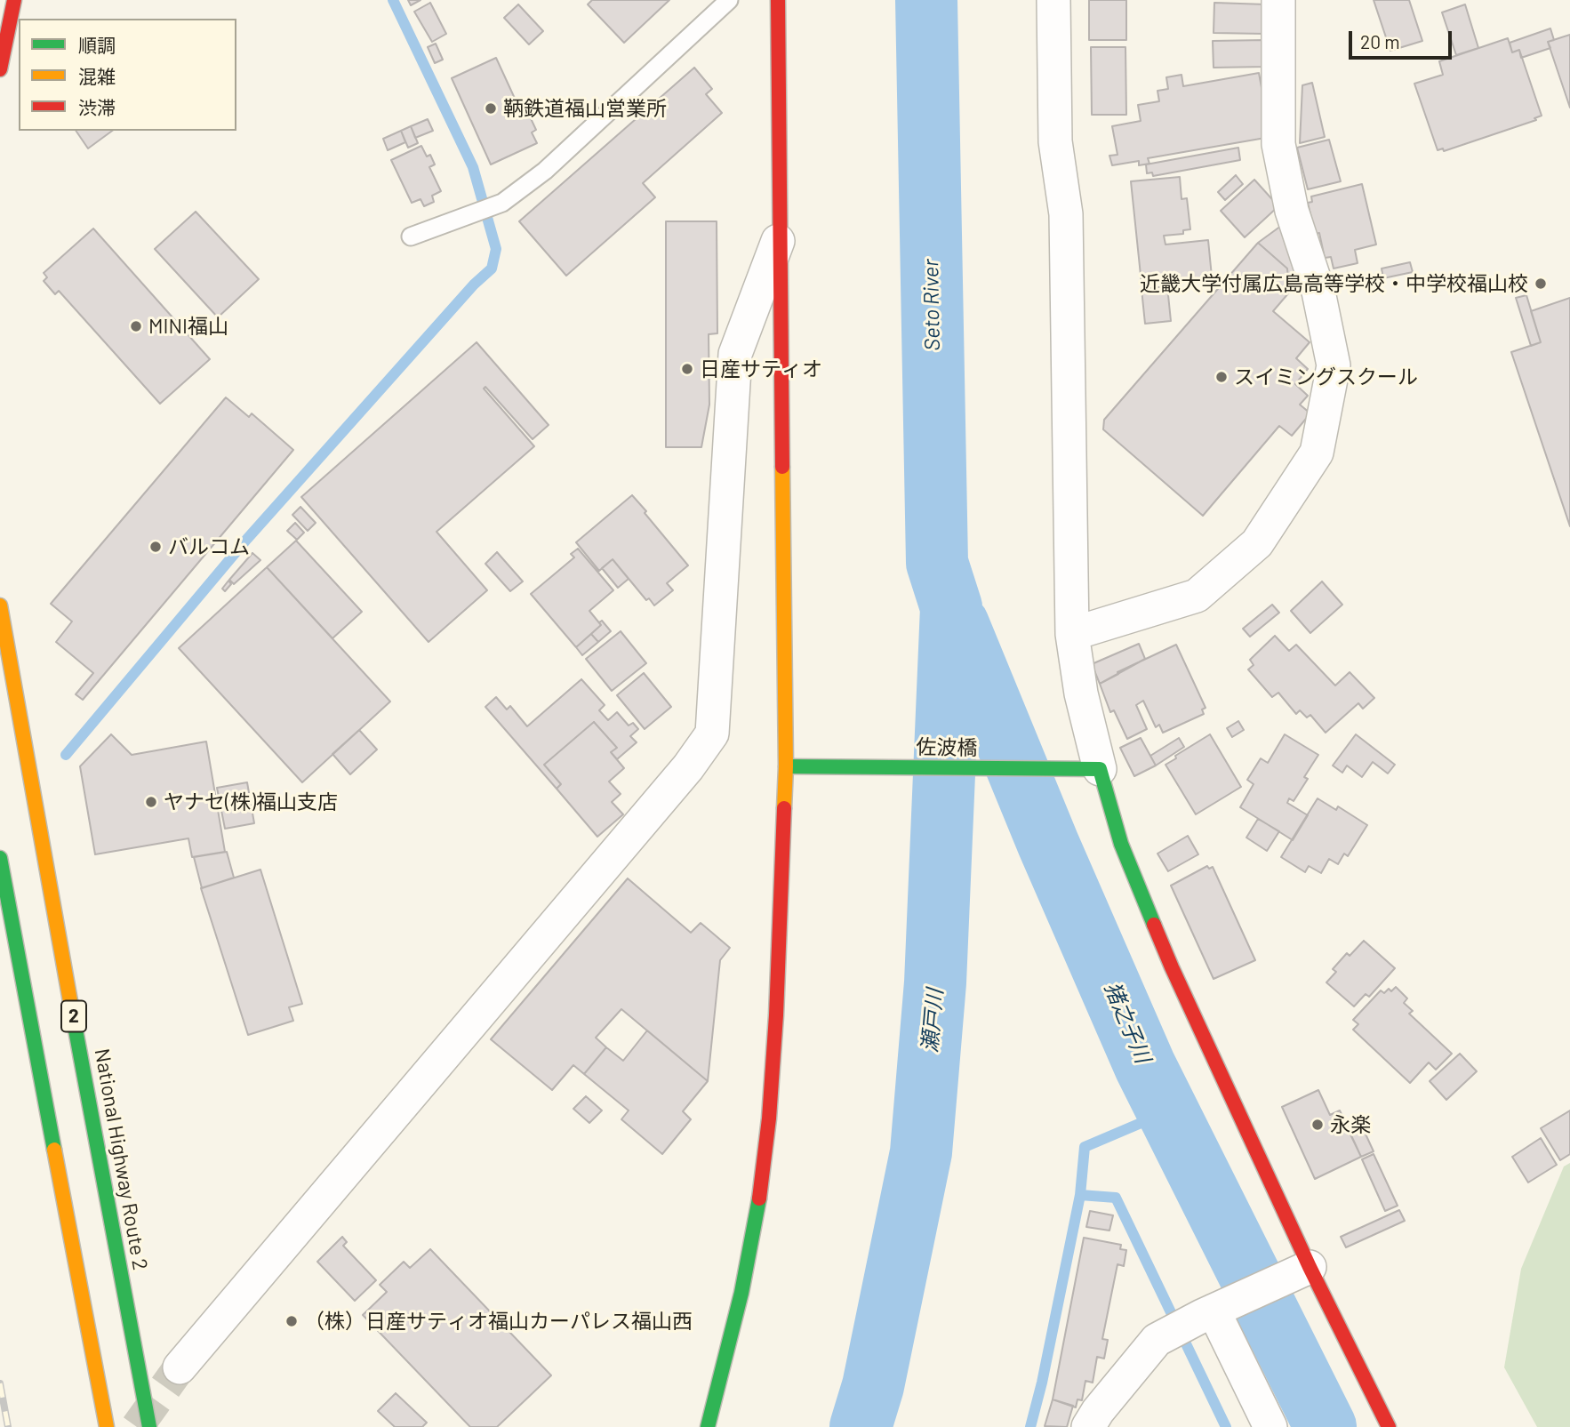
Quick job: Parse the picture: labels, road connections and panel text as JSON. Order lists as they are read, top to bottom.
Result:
{
  "streets": {
    "main road": ["佐波橋", "2", "National Highway Route 2"]
  },
  "water": ["Seto River", "瀬戸川", "猪之子川"],
  "places": [
    "鞆鉄道福山営業所",
    "近畿大学付属広島高等学校・中学校福山校",
    "MINI福山",
    "日産サティオ",
    "スイミングスクール",
    "バルコム",
    "ヤナセ(株)福山支店",
    "永楽",
    "（株）日産サティオ福山カーパレス福山西"
  ],
  "legend": ["順調", "混雑", "渋滞"],
  "scale_bar": "20 m"
}
